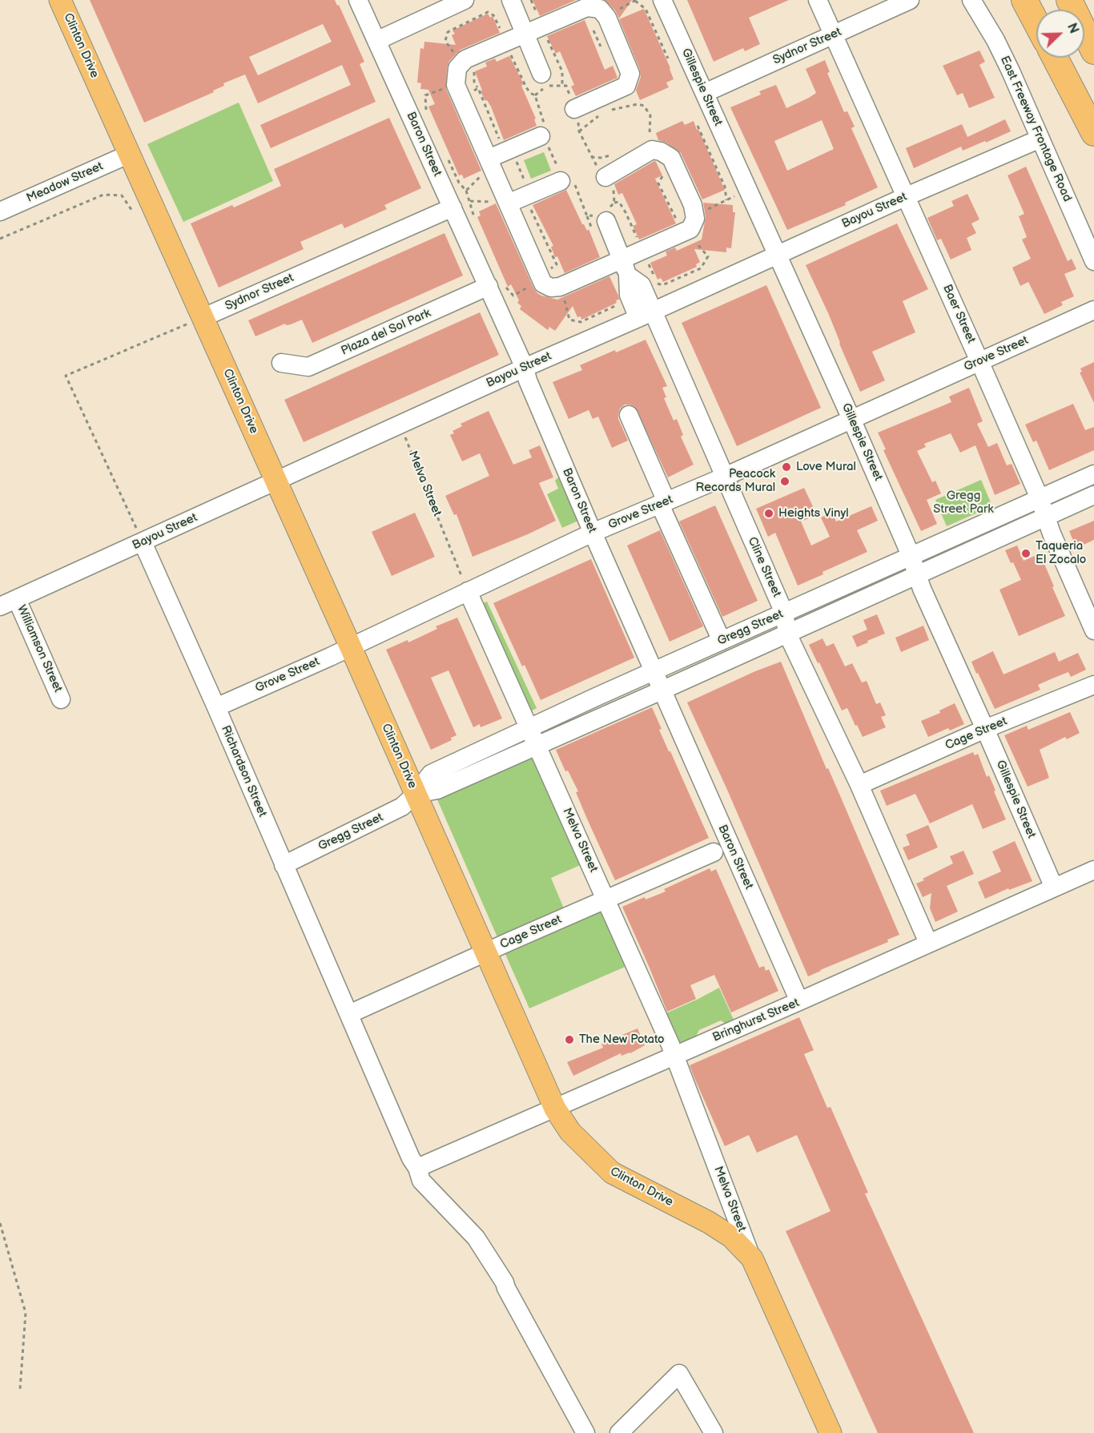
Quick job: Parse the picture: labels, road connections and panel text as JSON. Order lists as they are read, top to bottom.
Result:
{
  "streets": {
    "main road": ["Clinton Drive"],
    "street": [
      "Sydnor Street",
      "Gillespie Street",
      "East Freeway Frontage Road",
      "Baron Street",
      "Meadow Street",
      "Bayou Street",
      "Baer Street",
      "Plaza del Sol Park",
      "Grove Street",
      "Melva Street",
      "Cline Street",
      "Gregg Street",
      "Williamson Street",
      "Cage Street",
      "Richardson Street",
      "Bringhurst Street"
    ]
  },
  "crossings": [
    ["Clinton Drive", "Sydnor Street"],
    ["Clinton Drive", "Meadow Street"],
    ["Clinton Drive", "Bayou Street"],
    ["Clinton Drive", "Grove Street"],
    ["Clinton Drive", "Melva Street"],
    ["Clinton Drive", "Gregg Street"],
    ["Clinton Drive", "Cage Street"],
    ["Clinton Drive", "Bringhurst Street"],
    ["Sydnor Street", "Gillespie Street"],
    ["Sydnor Street", "Baron Street"],
    ["Sydnor Street", "Baer Street"],
    ["Gillespie Street", "Bayou Street"],
    ["Gillespie Street", "Grove Street"],
    ["Gillespie Street", "Gregg Street"],
    ["Gillespie Street", "Cage Street"],
    ["Gillespie Street", "Bringhurst Street"],
    ["East Freeway Frontage Road", "Bayou Street"],
    ["Baron Street", "Bayou Street"],
    ["Baron Street", "Plaza del Sol Park"],
    ["Baron Street", "Grove Street"],
    ["Baron Street", "Gregg Street"],
    ["Baron Street", "Bringhurst Street"],
    ["Bayou Street", "Baer Street"],
    ["Bayou Street", "Melva Street"],
    ["Bayou Street", "Cline Street"],
    ["Bayou Street", "Williamson Street"],
    ["Bayou Street", "Richardson Street"],
    ["Baer Street", "Grove Street"],
    ["Baer Street", "Gregg Street"],
    ["Grove Street", "Melva Street"],
    ["Grove Street", "Cline Street"],
    ["Grove Street", "Richardson Street"],
    ["Melva Street", "Gregg Street"],
    ["Melva Street", "Cage Street"],
    ["Melva Street", "Bringhurst Street"],
    ["Cline Street", "Gregg Street"],
    ["Cline Street", "Cage Street"],
    ["Cline Street", "Bringhurst Street"],
    ["Gregg Street", "Richardson Street"],
    ["Cage Street", "Richardson Street"],
    ["Richardson Street", "Bringhurst Street"]
  ],
  "parks": ["Gregg Street Park"],
  "places": [
    "Love Mural",
    "Peacock Records Mural",
    "Heights Vinyl",
    "Taqueria El Zocalo",
    "The New Potato"
  ],
  "north": "top right"
}
